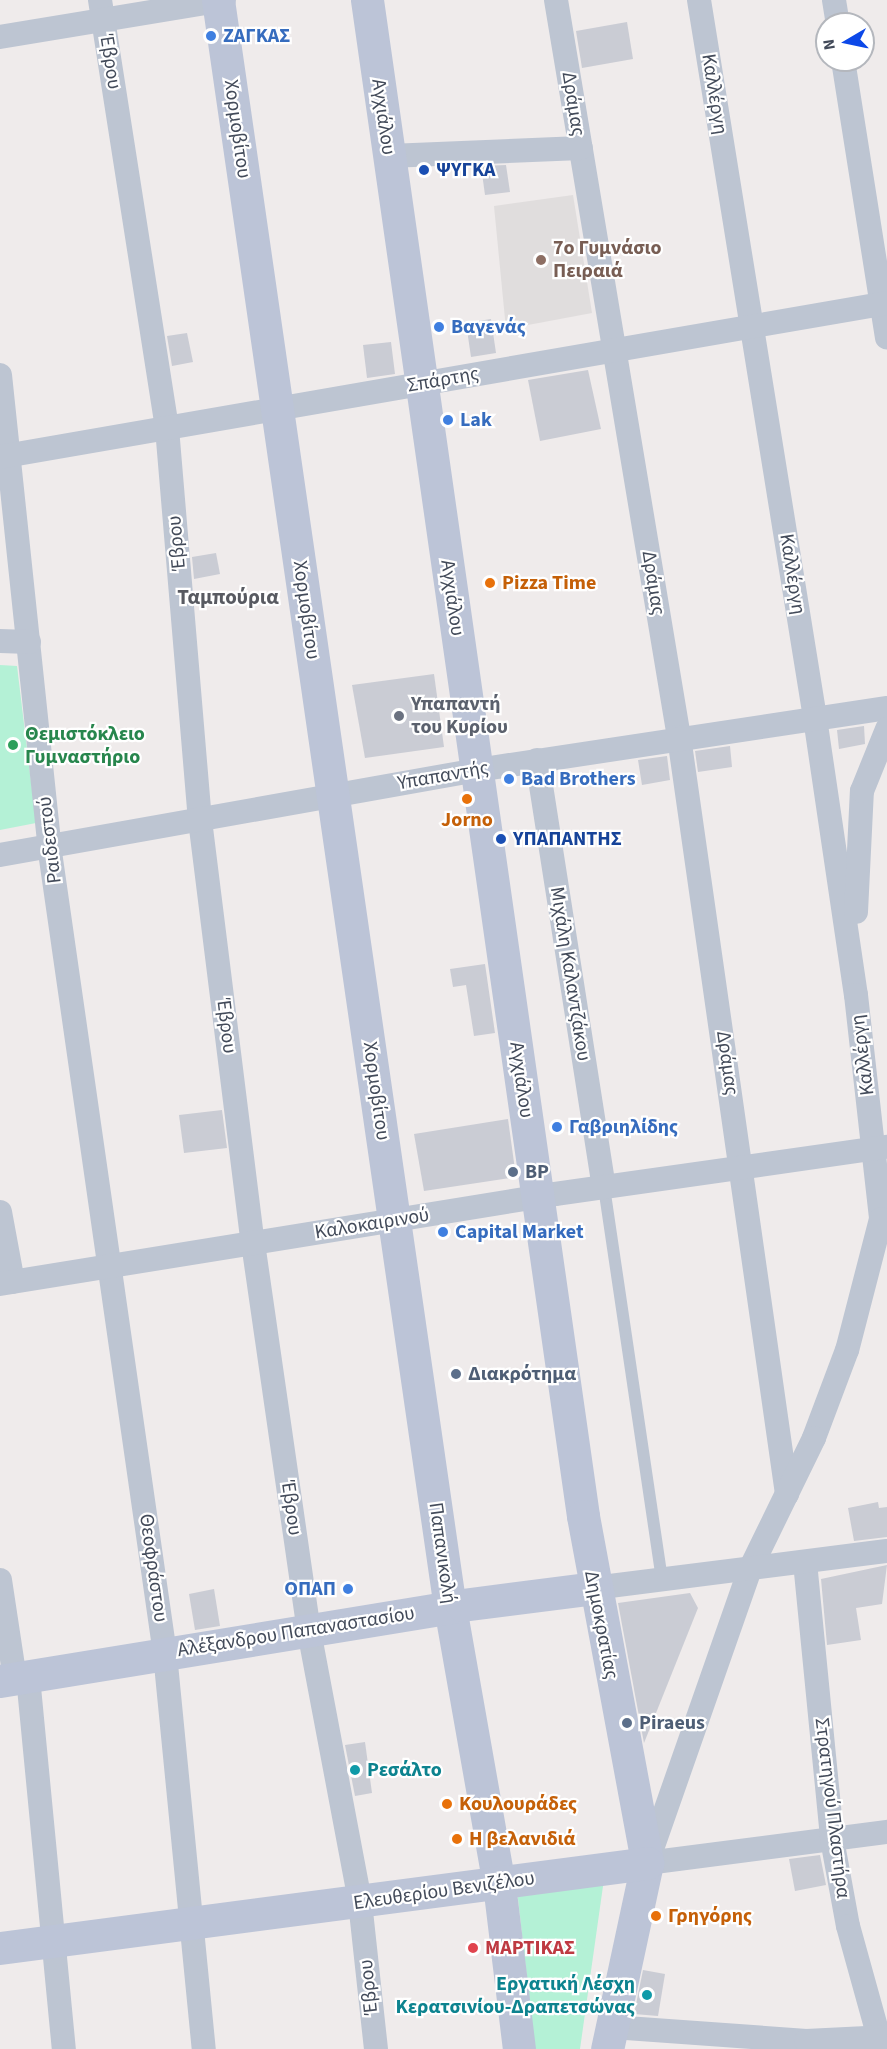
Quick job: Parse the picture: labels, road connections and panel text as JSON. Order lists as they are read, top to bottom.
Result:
{
  "streets": {
    "main road": [
      "Αγχιάλου",
      "Χορμοβίτου",
      "Παπανικολή",
      "Δημοκρατίας",
      "Αλέξανδρου Παπαναστασίου",
      "Ελευθερίου Βενιζέλου"
    ],
    "street": [
      "Έβρου",
      "Καλλέργη",
      "Δράμας",
      "Σπάρτης",
      "Υπαπαντής",
      "Ραιδεστού",
      "Μιχάλη Καλαντζάκου",
      "Καλοκαιρινού",
      "Θεοφράστου",
      "Στρατηγού Πλαστήρα"
    ]
  },
  "crossings": [
    ["Έβρου", "Σπάρτης"],
    ["Έβρου", "Υπαπαντής"],
    ["Έβρου", "Καλοκαιρινού"],
    ["Έβρου", "Αλέξανδρου Παπαναστασίου"],
    ["Έβρου", "Ελευθερίου Βενιζέλου"],
    ["Καλλέργη", "Σπάρτης"],
    ["Καλλέργη", "Υπαπαντής"],
    ["Καλλέργη", "Καλοκαιρινού"],
    ["Καλλέργη", "Δημοκρατίας"],
    ["Καλλέργη", "Ελευθερίου Βενιζέλου"],
    ["Δράμας", "Σπάρτης"],
    ["Δράμας", "Υπαπαντής"],
    ["Δράμας", "Καλοκαιρινού"],
    ["Αγχιάλου", "Σπάρτης"],
    ["Αγχιάλου", "Υπαπαντής"],
    ["Αγχιάλου", "Καλοκαιρινού"],
    ["Αγχιάλου", "Δημοκρατίας"],
    ["Χορμοβίτου", "Σπάρτης"],
    ["Χορμοβίτου", "Υπαπαντής"],
    ["Χορμοβίτου", "Καλοκαιρινού"],
    ["Χορμοβίτου", "Παπανικολή"],
    ["Σπάρτης", "Ραιδεστού"],
    ["Υπαπαντής", "Ραιδεστού"],
    ["Υπαπαντής", "Μιχάλη Καλαντζάκου"],
    ["Ραιδεστού", "Καλοκαιρινού"],
    ["Ραιδεστού", "Θεοφράστου"],
    ["Μιχάλη Καλαντζάκου", "Καλοκαιρινού"],
    ["Καλοκαιρινού", "Παπανικολή"],
    ["Καλοκαιρινού", "Θεοφράστου"],
    ["Καλοκαιρινού", "Δημοκρατίας"],
    ["Παπανικολή", "Αλέξανδρου Παπαναστασίου"],
    ["Παπανικολή", "Ελευθερίου Βενιζέλου"],
    ["Θεοφράστου", "Αλέξανδρου Παπαναστασίου"],
    ["Θεοφράστου", "Ελευθερίου Βενιζέλου"],
    ["Δημοκρατίας", "Αλέξανδρου Παπαναστασίου"],
    ["Δημοκρατίας", "Ελευθερίου Βενιζέλου"],
    ["Στρατηγού Πλαστήρα", "Ελευθερίου Βενιζέλου"]
  ],
  "districts": ["Ταμπούρια"],
  "places": [
    "ΖΑΓΚΑΣ",
    "ΨΥΓΚΑ",
    "7ο Γυμνάσιο Πειραιά",
    "Βαγενάς",
    "Lak",
    "Pizza Time",
    "Υπαπαντή του Κυρίου",
    "Θεμιστόκλειο Γυμναστήριο",
    "Bad Brothers",
    "Jorno",
    "ΥΠΑΠΑΝΤΗΣ",
    "Γαβριηλίδης",
    "BP",
    "Capital Market",
    "Διακρότημα",
    "ΟΠΑΠ",
    "Piraeus",
    "Ρεσάλτο",
    "Κουλουράδες",
    "Η βελανιδιά",
    "Γρηγόρης",
    "ΜΑΡΤΙΚΑΣ",
    "Εργατική Λέσχη Κερατσινίου-Δραπετσώνας"
  ],
  "north": "left"
}
